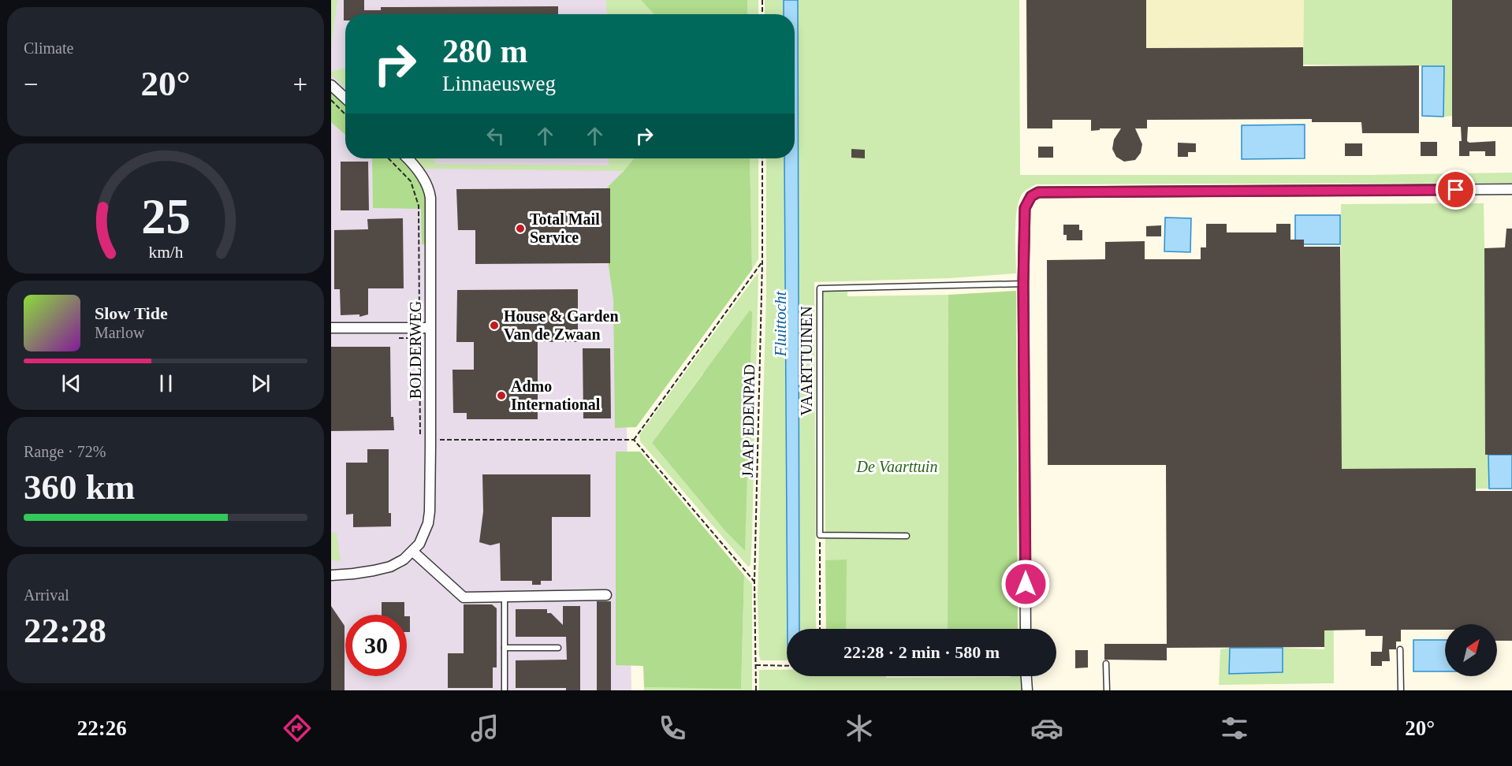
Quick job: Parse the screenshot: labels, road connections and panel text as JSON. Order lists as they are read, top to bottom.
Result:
{
  "streets": {
    "street": ["BOLDERWEG"],
    "lane": ["VAARTTUINEN"],
    "path": ["JAAP EDENPAD"]
  },
  "water": ["Fluittocht"],
  "parks": ["De Vaarttuin"],
  "places": ["Total Mail Service", "House & Garden Van de Zwaan", "Admo International"],
  "north": "top right",
  "page": {
    "tile": [
      "Climate",
      ["Range · 72%", "360 km"],
      ["Arrival", "22:28"]
    ],
    "turn": ["280 m", "Linnaeusweg"],
    "heat": ["−", "20°", "+"],
    "song": ["Slow Tide", "Marlow"],
    "limit": "30",
    "trip": "22:28 · 2 min · 580 m",
    "tabs": ["22:26", "20°"],
    "gauge": ["25", "km/h"]
  }
}
